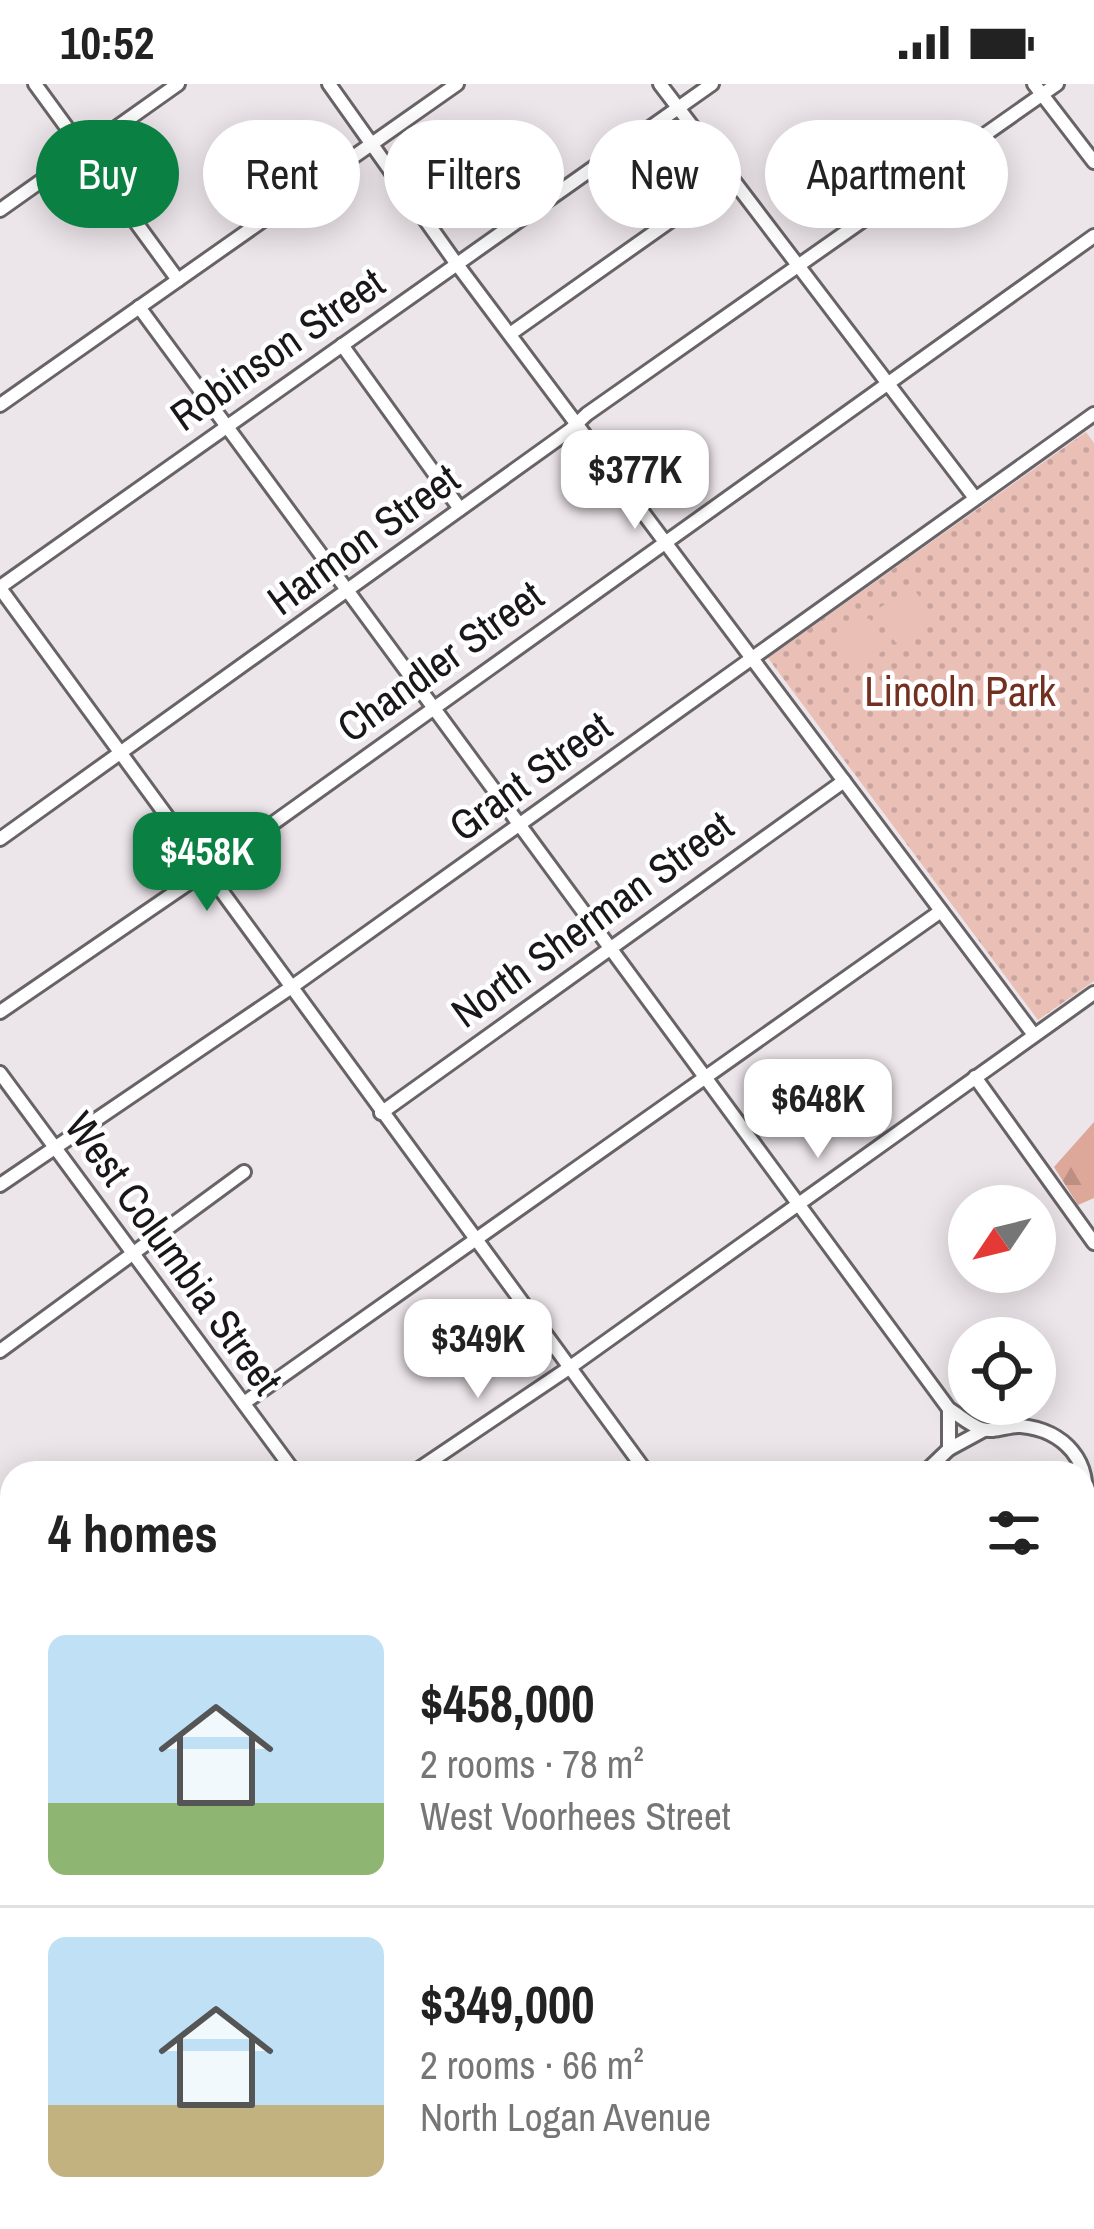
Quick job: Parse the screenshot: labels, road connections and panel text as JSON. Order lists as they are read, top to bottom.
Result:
{
  "streets": {
    "street": [
      "Robinson Street",
      "Harmon Street",
      "Chandler Street",
      "Grant Street",
      "North Sherman Street",
      "West Columbia Street"
    ]
  },
  "crossings": [
    ["Grant Street", "West Columbia Street"]
  ],
  "parks": ["Lincoln Park"],
  "north": "bottom left",
  "page": {
    "status": "10:52",
    "chip": [
      "Buy",
      "Rent",
      "Filters",
      "New",
      "Apartment"
    ],
    "price": [
      "$377K",
      "$458K",
      "$648K",
      "$349K"
    ],
    "heading": "4 homes",
    "list": [
      {
        "name": "$458,000",
        "note": "2 rooms · 78 m² · West Voorhees Street"
      },
      {
        "name": "$349,000",
        "note": "2 rooms · 66 m² · North Logan Avenue"
      }
    ]
  }
}
